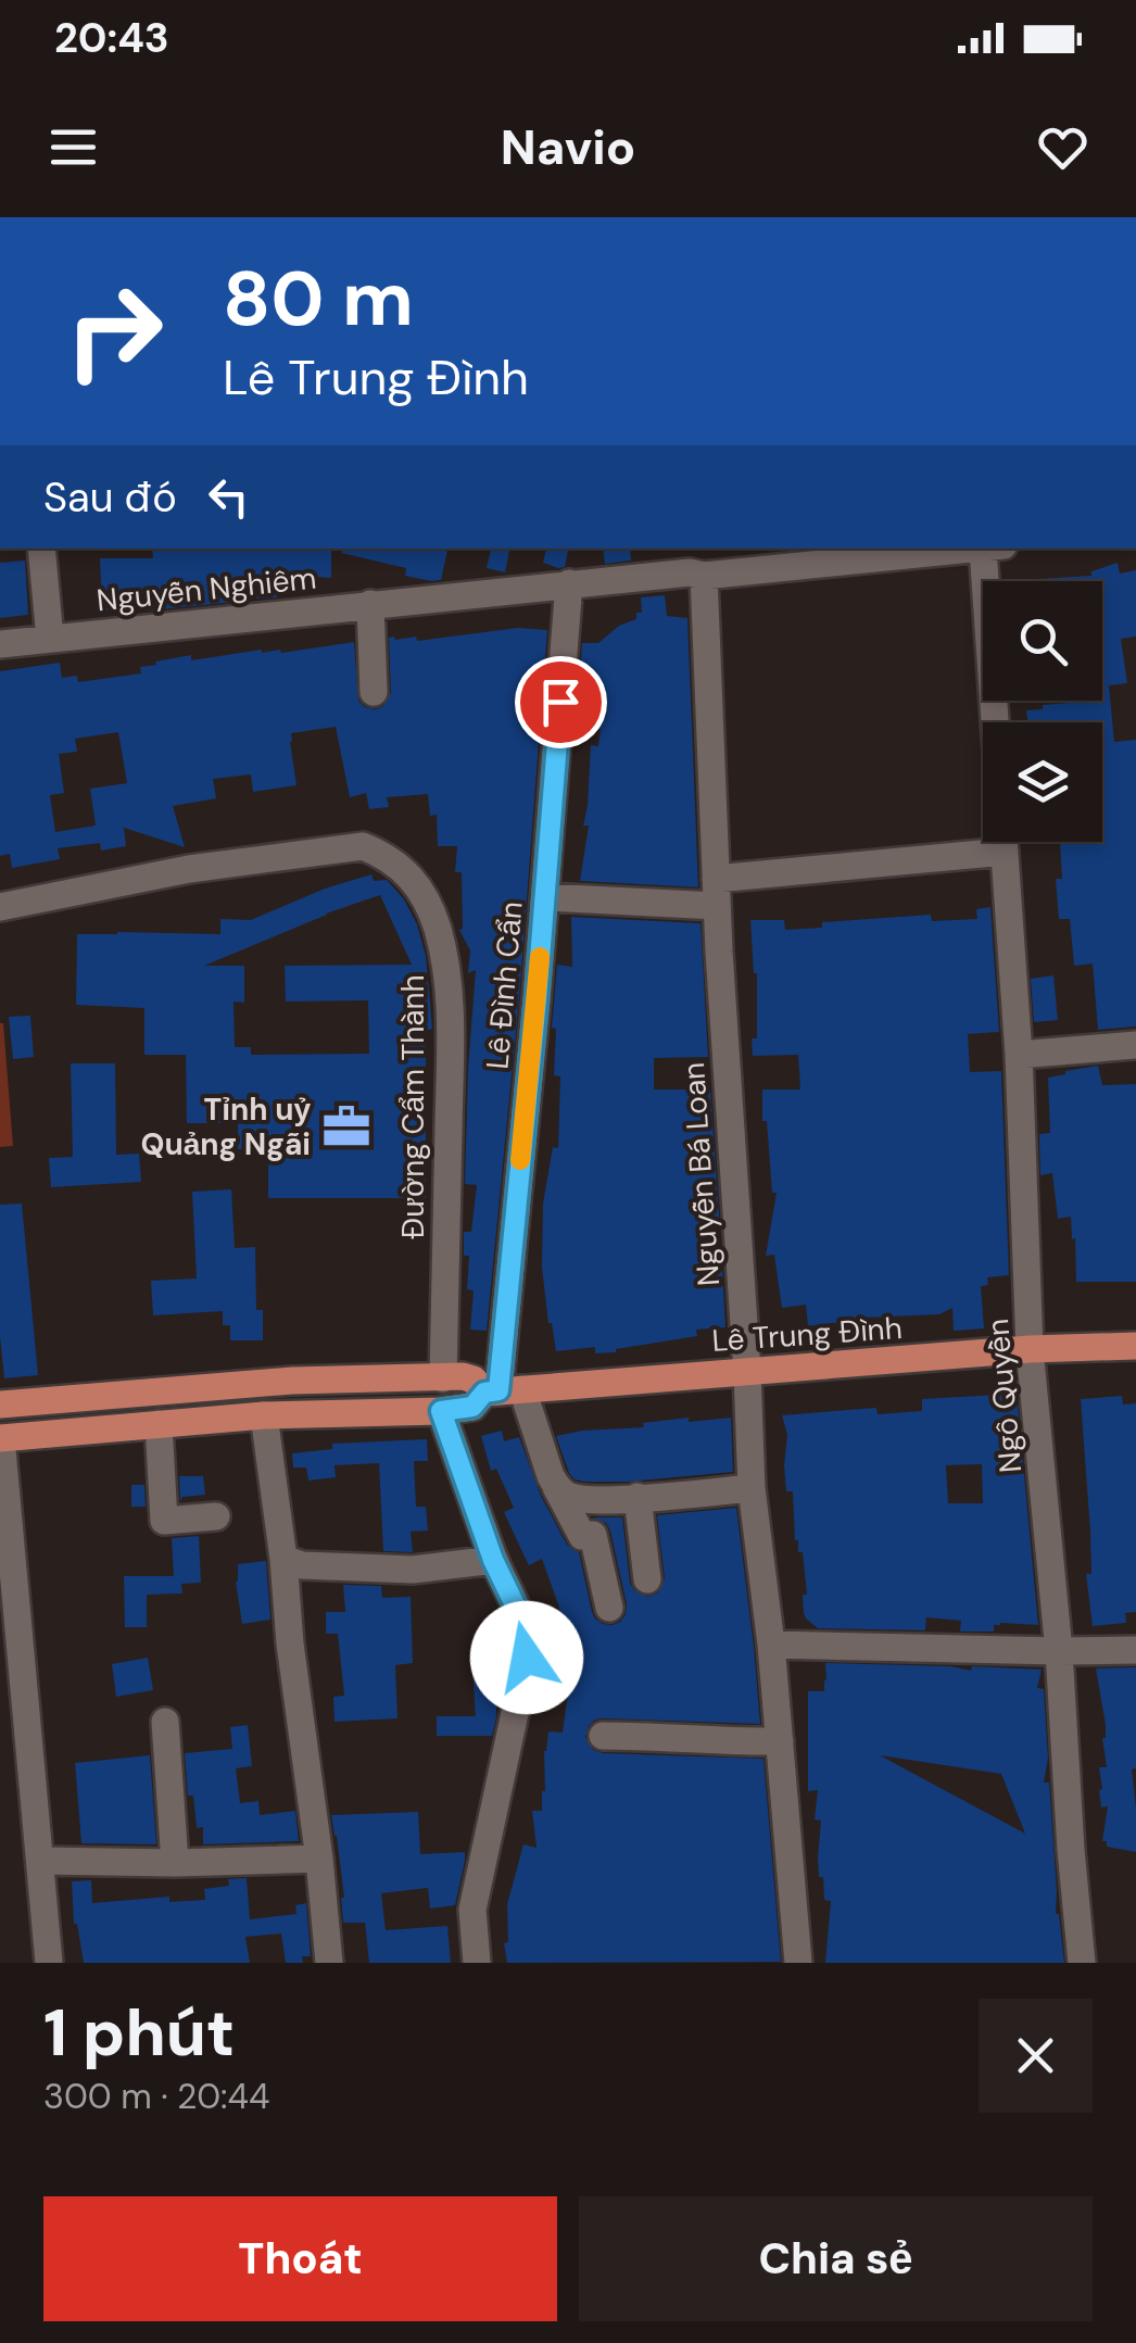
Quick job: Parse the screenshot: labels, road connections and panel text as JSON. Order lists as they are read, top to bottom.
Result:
{
  "streets": {
    "main road": ["Lê Trung Đình"],
    "street": [
      "Nguyễn Nghiêm",
      "Lê Đình Cẩn",
      "Đường Cẩm Thành",
      "Nguyễn Bá Loan",
      "Ngô Quyền"
    ]
  },
  "crossings": [
    ["Nguyễn Nghiêm", "Lê Đình Cẩn"],
    ["Nguyễn Nghiêm", "Nguyễn Bá Loan"],
    ["Lê Đình Cẩn", "Lê Trung Đình"],
    ["Đường Cẩm Thành", "Lê Trung Đình"],
    ["Nguyễn Bá Loan", "Lê Trung Đình"],
    ["Lê Trung Đình", "Ngô Quyền"]
  ],
  "places": {
    "office": ["Tỉnh uỷ Quảng Ngãi"]
  },
  "page": {
    "status": "20:43",
    "header": "Navio",
    "turn": ["80 m", "Lê Trung Đình"],
    "then": "Sau đó",
    "heading": ["1 phút", "300 m · 20:44"],
    "buttons": ["Thoát", "Chia sẻ"]
  }
}
